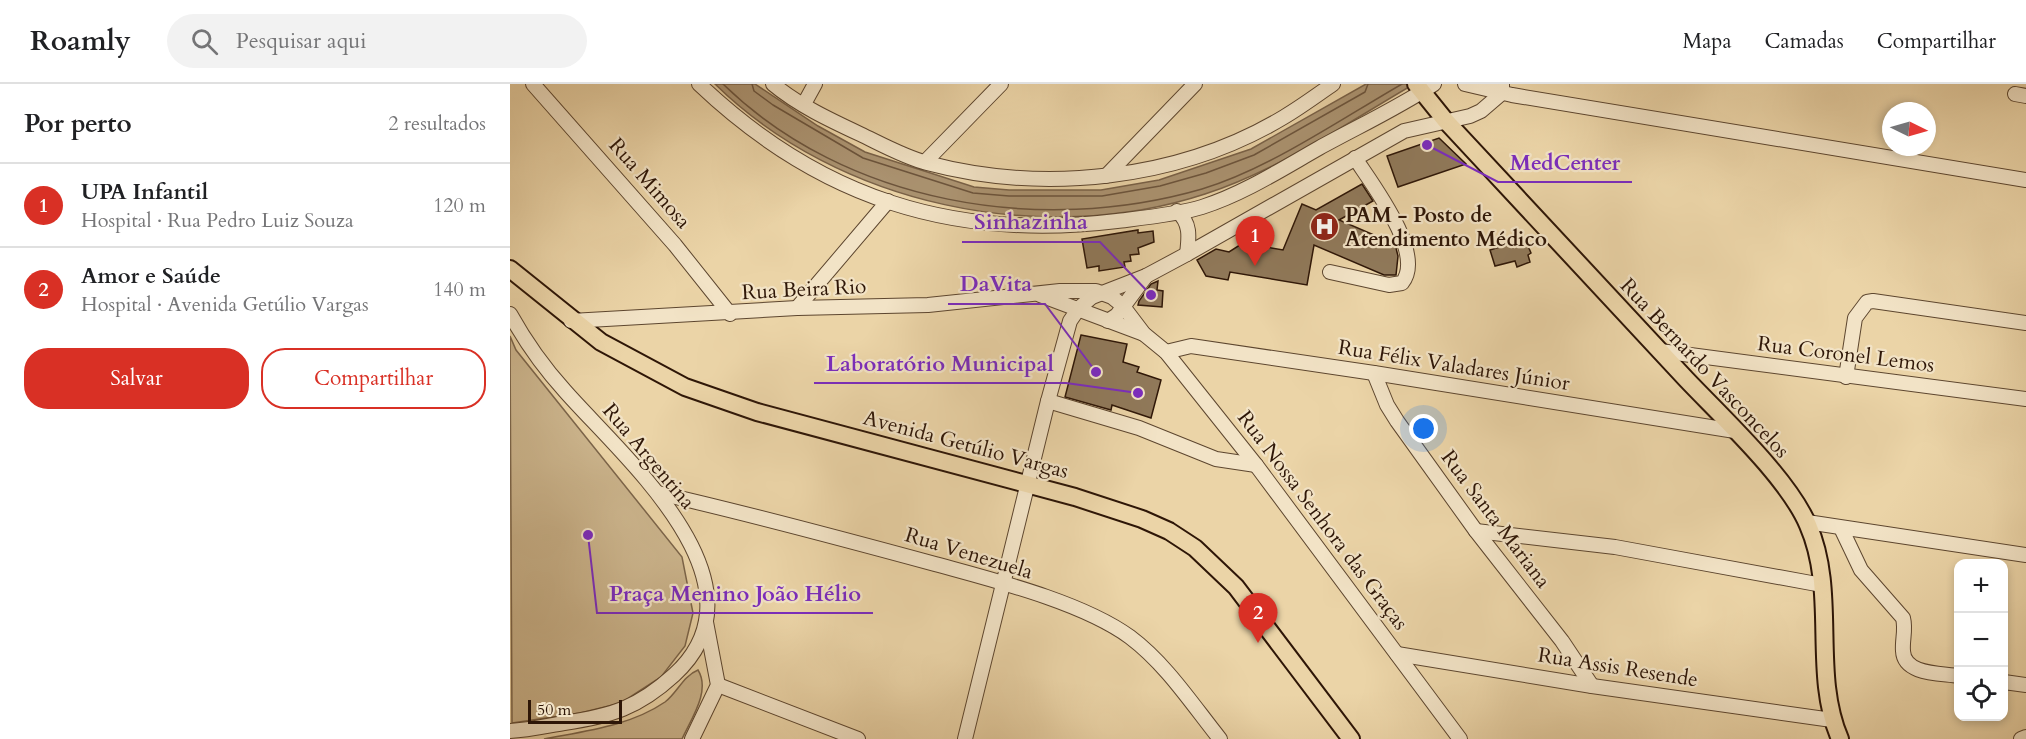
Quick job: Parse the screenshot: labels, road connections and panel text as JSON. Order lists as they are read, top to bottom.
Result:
{
  "streets": {
    "main road": ["Rua Bernardo Vasconcelos", "Avenida Getúlio Vargas"],
    "street": [
      "Rua Mimosa",
      "Rua Beira Rio",
      "Rua Coronel Lemos",
      "Rua Félix Valadares Júnior",
      "Rua Argentina",
      "Rua Santa Mariana",
      "Rua Nossa Senhora das Graças",
      "Rua Venezuela",
      "Rua Assis Resende"
    ]
  },
  "crossings": [
    ["Rua Mimosa", "Rua Beira Rio"],
    ["Rua Beira Rio", "Rua Bernardo Vasconcelos"],
    ["Rua Beira Rio", "Avenida Getúlio Vargas"],
    ["Rua Beira Rio", "Rua Nossa Senhora das Graças"],
    ["Rua Coronel Lemos", "Rua Bernardo Vasconcelos"],
    ["Rua Félix Valadares Júnior", "Rua Bernardo Vasconcelos"],
    ["Rua Félix Valadares Júnior", "Rua Santa Mariana"],
    ["Rua Félix Valadares Júnior", "Rua Nossa Senhora das Graças"],
    ["Rua Bernardo Vasconcelos", "Rua Assis Resende"],
    ["Rua Argentina", "Rua Venezuela"],
    ["Rua Santa Mariana", "Rua Assis Resende"],
    ["Rua Nossa Senhora das Graças", "Rua Assis Resende"]
  ],
  "places": {
    "other": [
      "MedCenter",
      "Sinhazinha",
      "DaVita",
      "Laboratório Municipal",
      "Praça Menino João Hélio"
    ],
    "hospital": ["PAM - Posto de Atendimento Médico"]
  },
  "scale_bar": "50 m",
  "north": "right",
  "page": {
    "header": "Roamly",
    "search": "Pesquisar aqui",
    "nav": ["Mapa", "Camadas", "Compartilhar"],
    "heading": ["Por perto", "2 resultados"],
    "list": [
      {
        "mark": "1",
        "name": "UPA Infantil",
        "note": "Hospital · Rua Pedro Luiz Souza",
        "value": "120 m"
      },
      {
        "mark": "2",
        "name": "Amor e Saúde",
        "note": "Hospital · Avenida Getúlio Vargas",
        "value": "140 m"
      }
    ],
    "pins": ["1", "2"],
    "buttons": ["Salvar", "Compartilhar"],
    "map_buttons": ["+", "−"],
    "scale": "50 m"
  }
}
